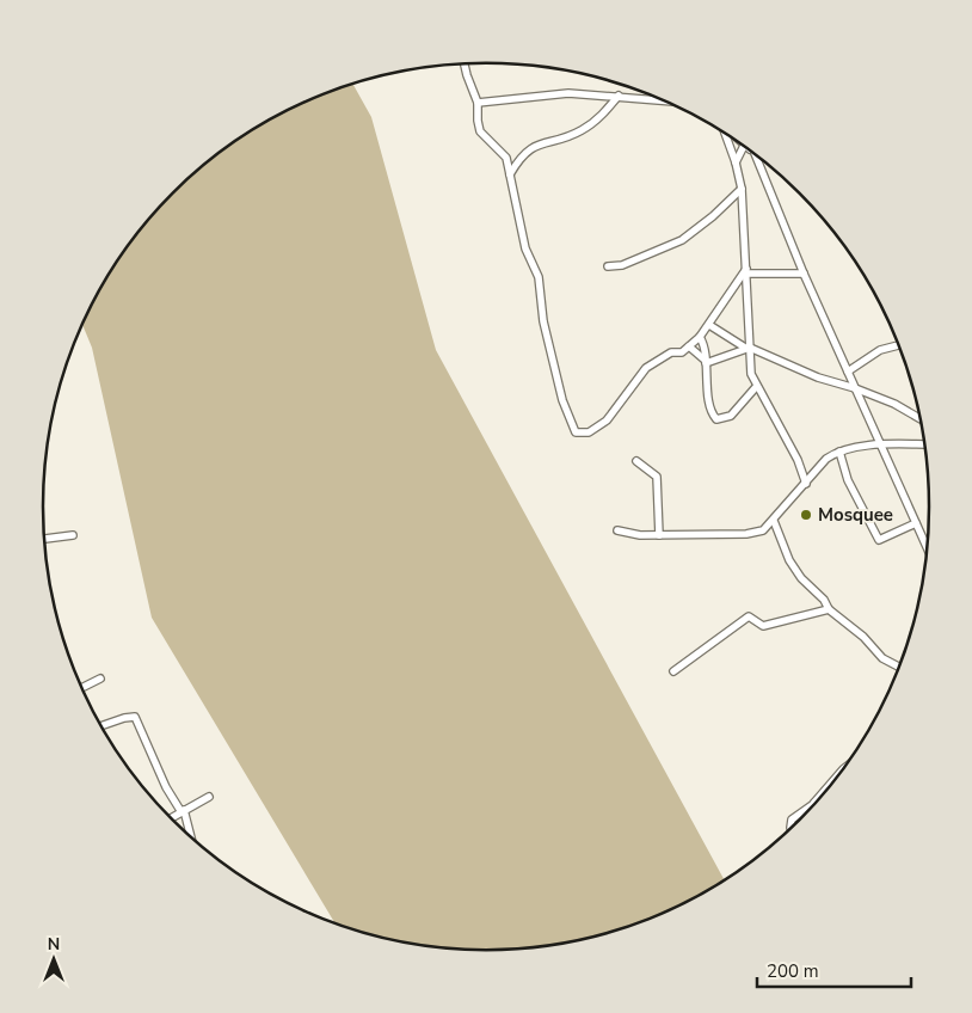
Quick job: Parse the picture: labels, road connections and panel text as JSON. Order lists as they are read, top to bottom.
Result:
{
  "places": ["Mosquee"],
  "scale_bar": "200 m",
  "north": "top"
}
